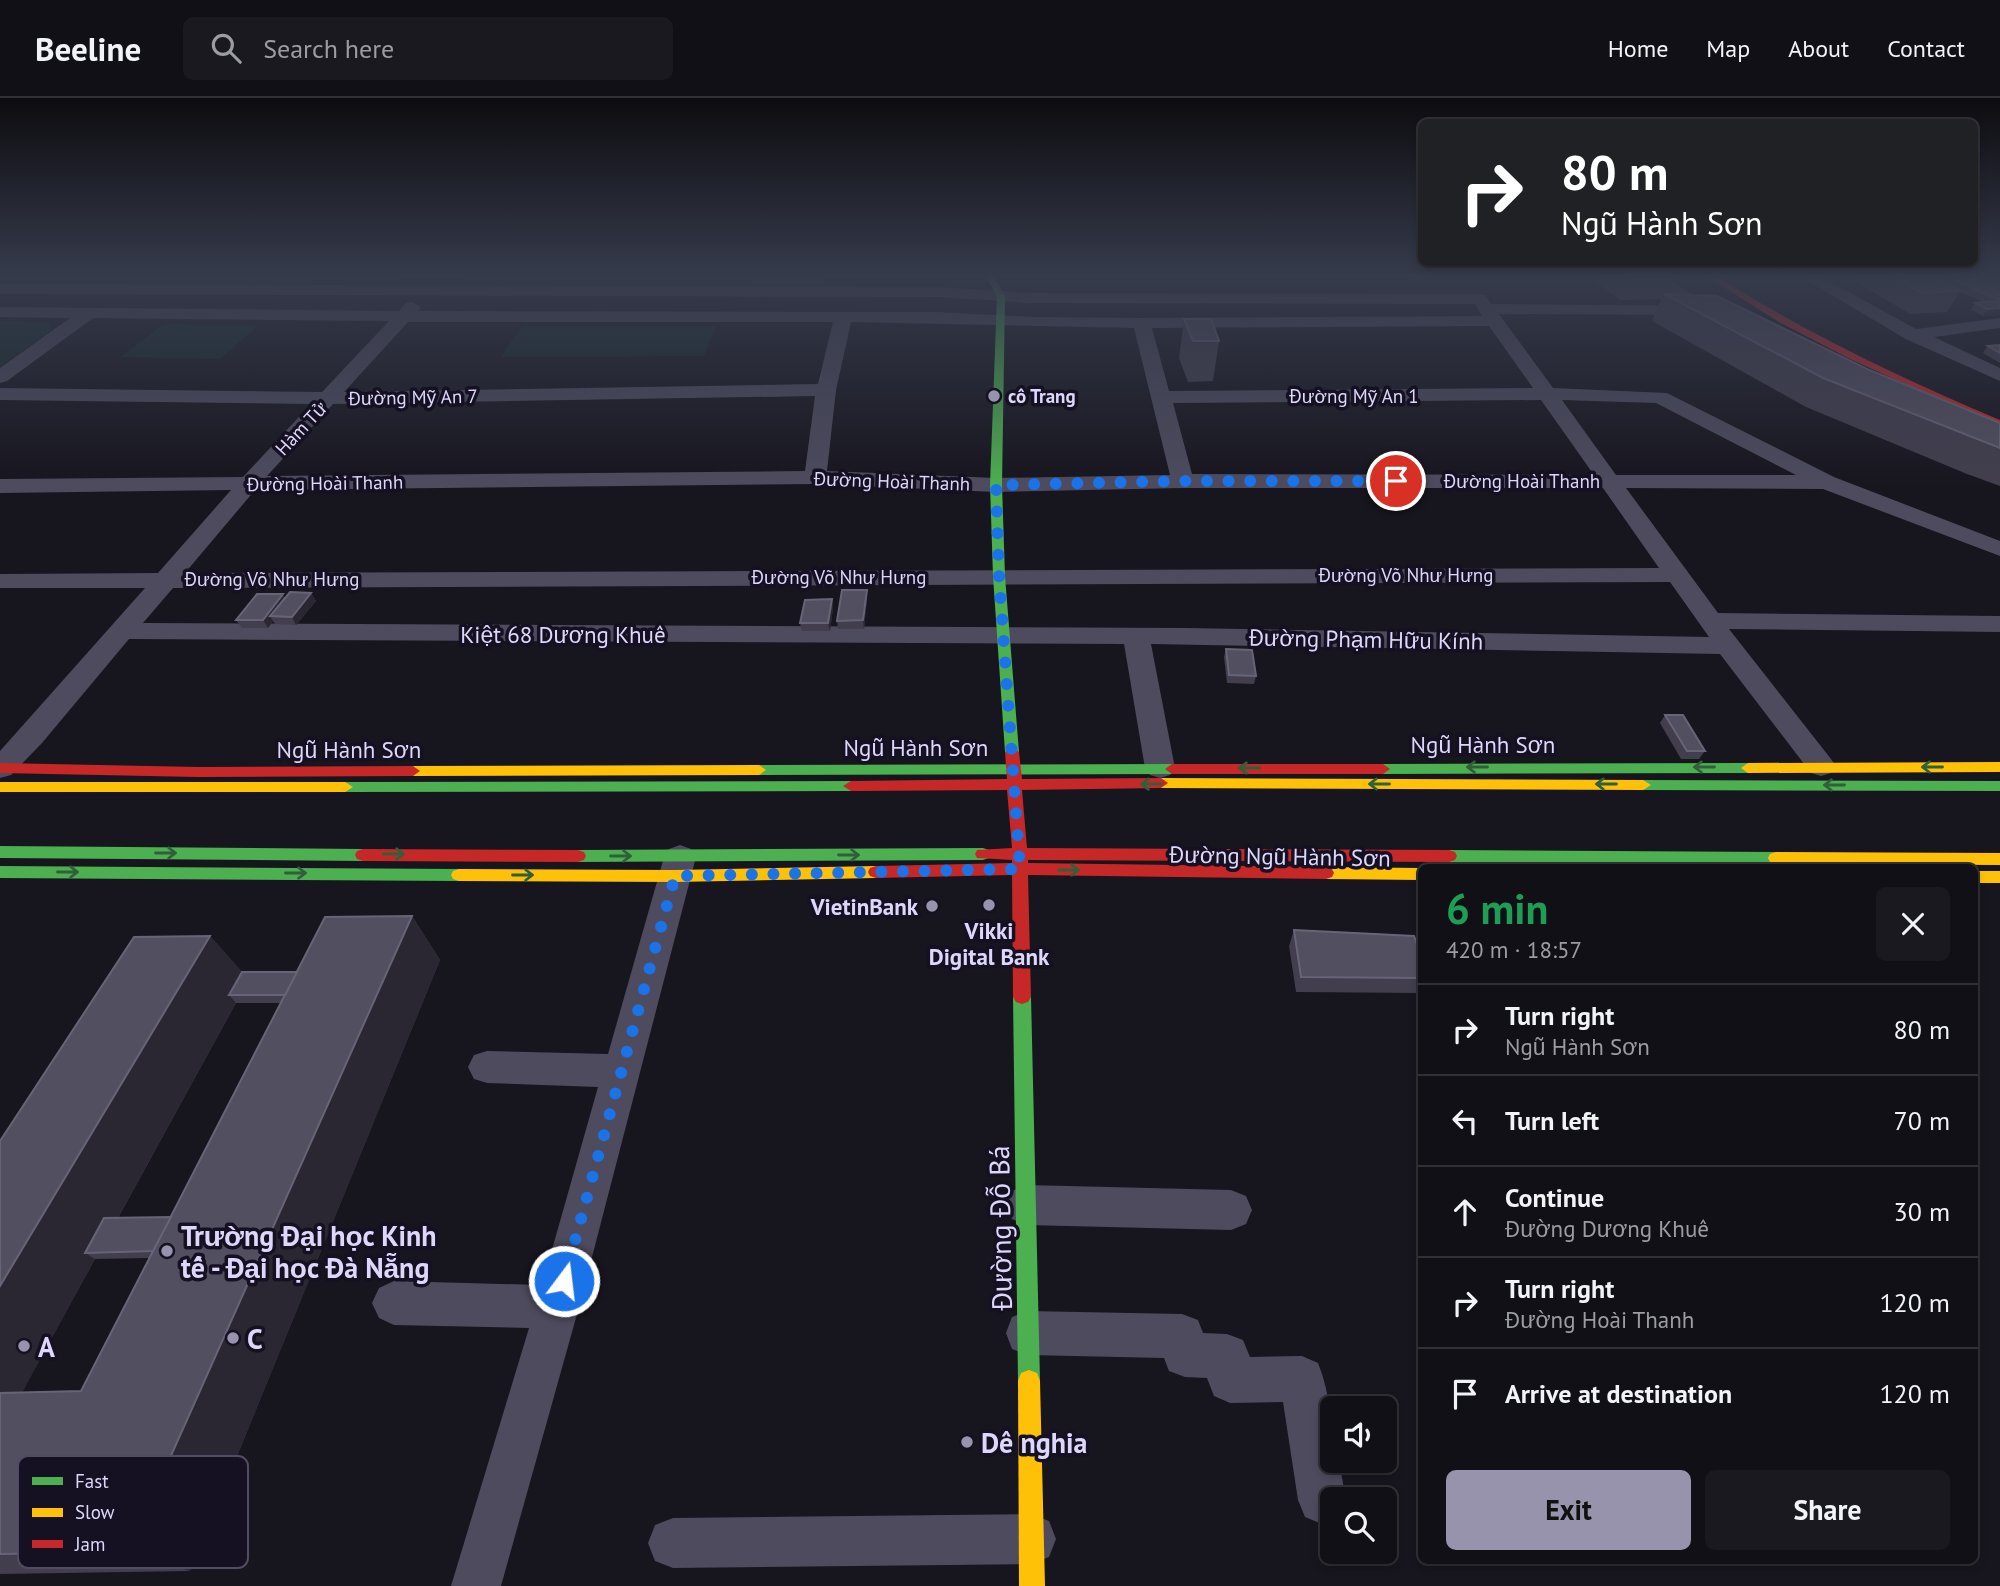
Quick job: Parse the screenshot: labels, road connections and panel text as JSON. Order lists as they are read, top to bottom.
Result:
{
  "streets": {
    "main road": ["Ngũ Hành Sơn", "Đường Ngũ Hành Sơn", "Đường Đỗ Bá"],
    "street": [
      "Đường Mỹ An 1",
      "Đường Mỹ An 7",
      "Hàm Tử",
      "Đường Hoài Thanh",
      "Đường Võ Như Hưng",
      "Kiệt 68 Dương Khuê",
      "Đường Phạm Hữu Kính"
    ]
  },
  "crossings": [
    ["Đường Mỹ An 1", "Đường Hoài Thanh"],
    ["Đường Mỹ An 7", "Hàm Tử"],
    ["Hàm Tử", "Đường Hoài Thanh"],
    ["Hàm Tử", "Đường Võ Như Hưng"],
    ["Hàm Tử", "Kiệt 68 Dương Khuê"],
    ["Hàm Tử", "Ngũ Hành Sơn"],
    ["Đường Hoài Thanh", "Đường Đỗ Bá"],
    ["Đường Võ Như Hưng", "Đường Đỗ Bá"],
    ["Kiệt 68 Dương Khuê", "Đường Phạm Hữu Kính"],
    ["Kiệt 68 Dương Khuê", "Đường Đỗ Bá"],
    ["Đường Phạm Hữu Kính", "Đường Đỗ Bá"],
    ["Ngũ Hành Sơn", "Đường Đỗ Bá"],
    ["Đường Ngũ Hành Sơn", "Đường Đỗ Bá"]
  ],
  "places": [
    "cô Trang",
    "Vikki Digital Bank",
    "VietinBank",
    "Trường Đại học Kinh tế - Đại học Đà Nẵng",
    "C",
    "A",
    "Dê nghia"
  ],
  "legend": ["Fast", "Slow", "Jam"],
  "page": {
    "header": "Beeline",
    "search": "Search here",
    "nav": [
      "Home",
      "Map",
      "About",
      "Contact"
    ],
    "turn": ["80 m", "Ngũ Hành Sơn"],
    "heading": ["6 min", "420 m · 18:57"],
    "list": [
      {
        "name": "Turn right",
        "note": "Ngũ Hành Sơn",
        "value": "80 m"
      },
      {
        "name": "Turn left",
        "value": "70 m"
      },
      {
        "name": "Continue",
        "note": "Đường Dương Khuê",
        "value": "30 m"
      },
      {
        "name": "Turn right",
        "note": "Đường Hoài Thanh",
        "value": "120 m"
      },
      {
        "name": "Arrive at destination",
        "value": "120 m"
      }
    ],
    "buttons": ["Exit", "Share"]
  }
}
